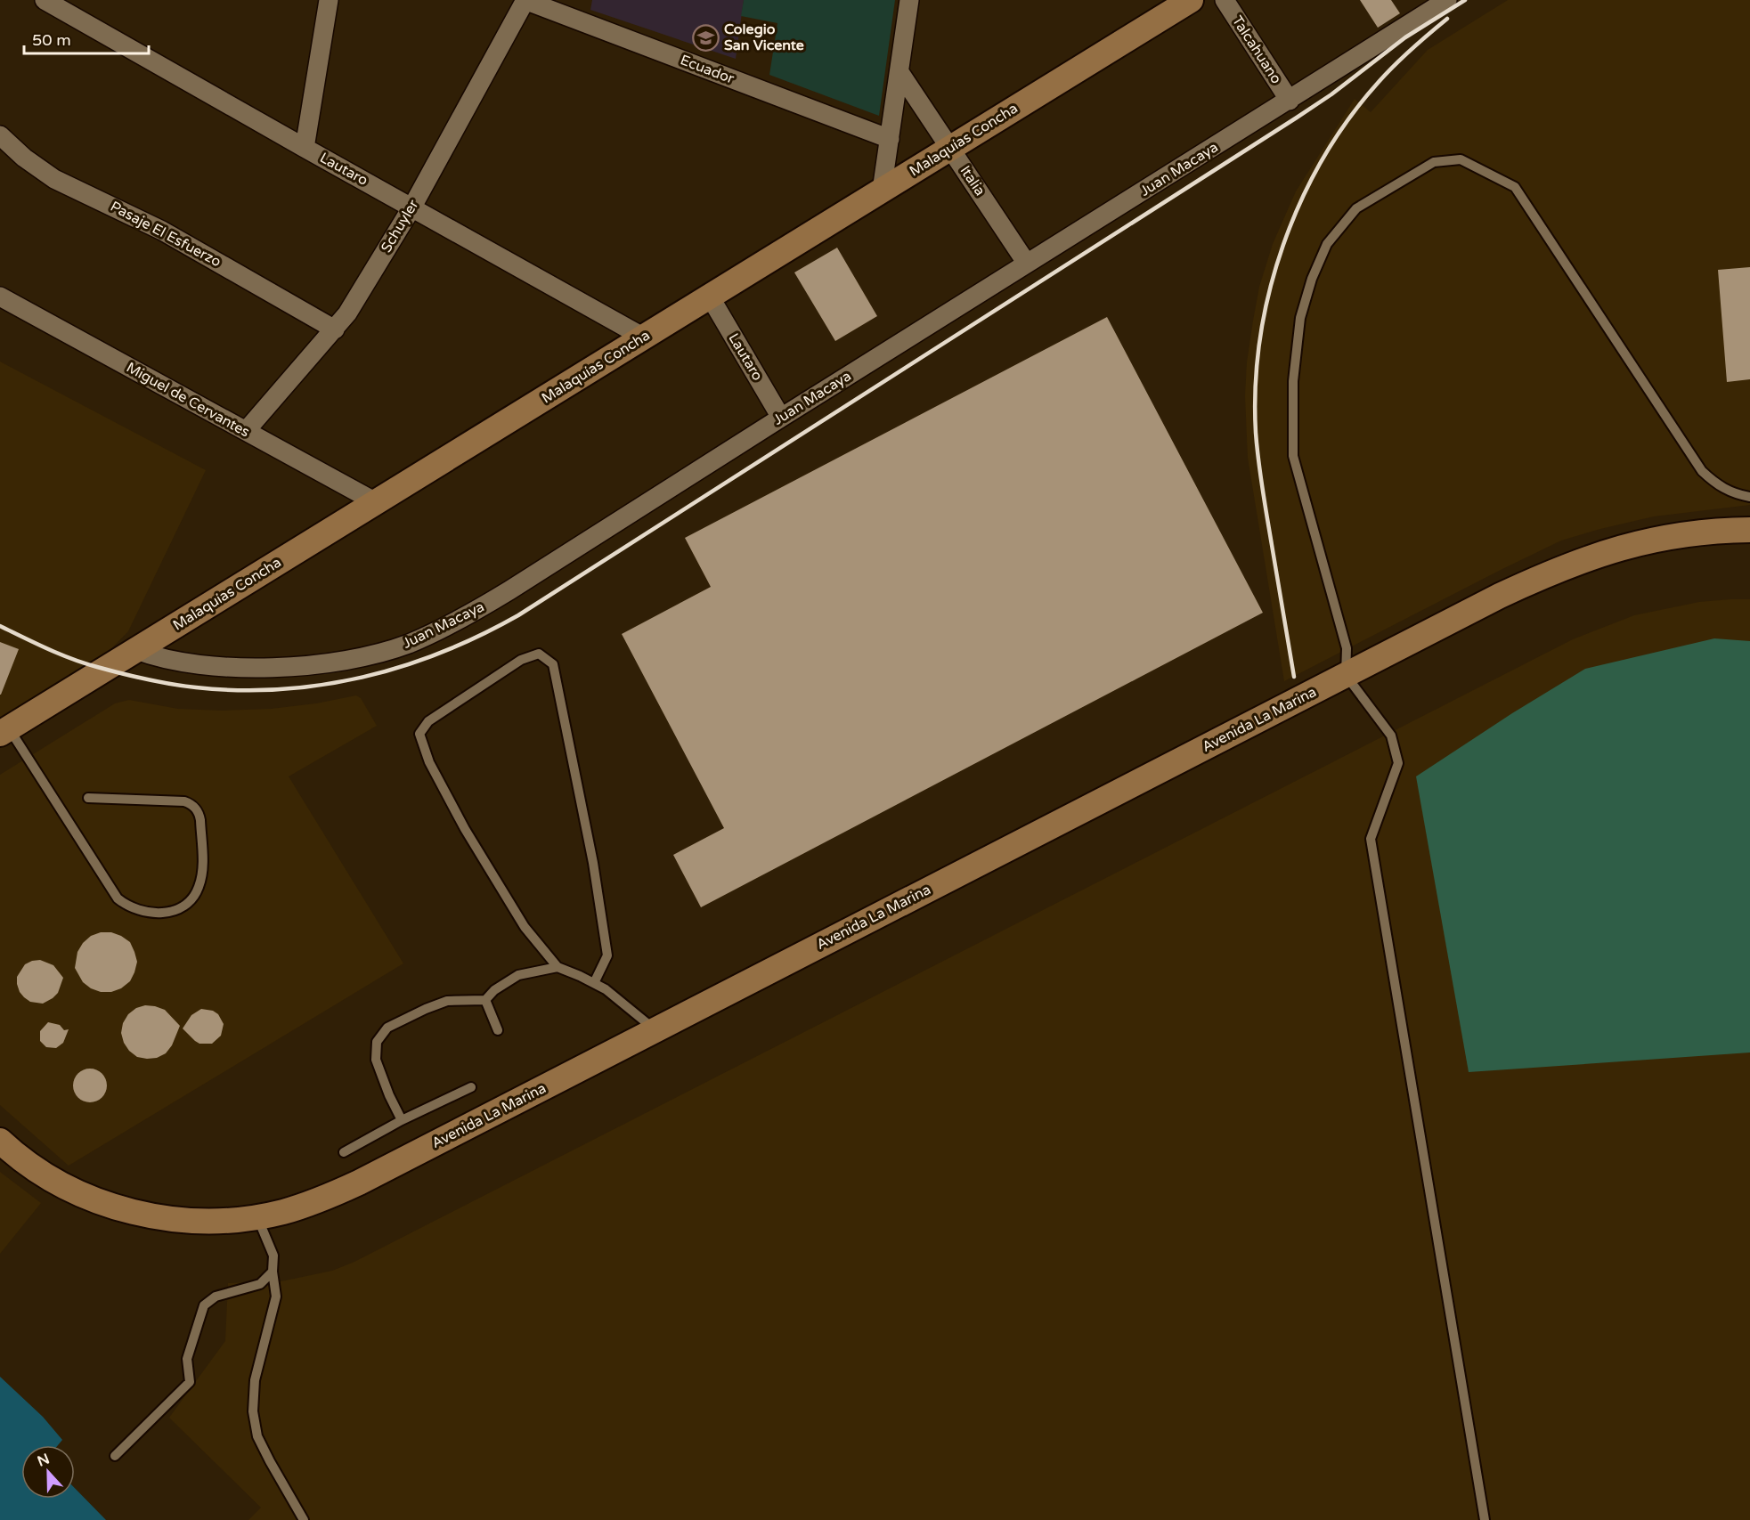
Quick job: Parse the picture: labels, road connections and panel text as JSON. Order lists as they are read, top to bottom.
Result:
{
  "streets": {
    "main road": ["Malaquías Concha", "Avenida La Marina"],
    "street": [
      "Talcahuano",
      "Ecuador",
      "Lautaro",
      "Juan Macaya",
      "Italia",
      "Schuyler",
      "Pasaje El Esfuerzo",
      "Miguel de Cervantes"
    ]
  },
  "crossings": [
    ["Talcahuano", "Juan Macaya"],
    ["Ecuador", "Schuyler"],
    ["Malaquías Concha", "Lautaro"],
    ["Malaquías Concha", "Juan Macaya"],
    ["Malaquías Concha", "Italia"],
    ["Malaquías Concha", "Miguel de Cervantes"],
    ["Lautaro", "Juan Macaya"],
    ["Lautaro", "Schuyler"],
    ["Juan Macaya", "Italia"],
    ["Schuyler", "Pasaje El Esfuerzo"],
    ["Schuyler", "Miguel de Cervantes"]
  ],
  "places": {
    "school or university": ["Colegio San Vicente"]
  },
  "scale_bar": "50 m",
  "north": "top"
}
